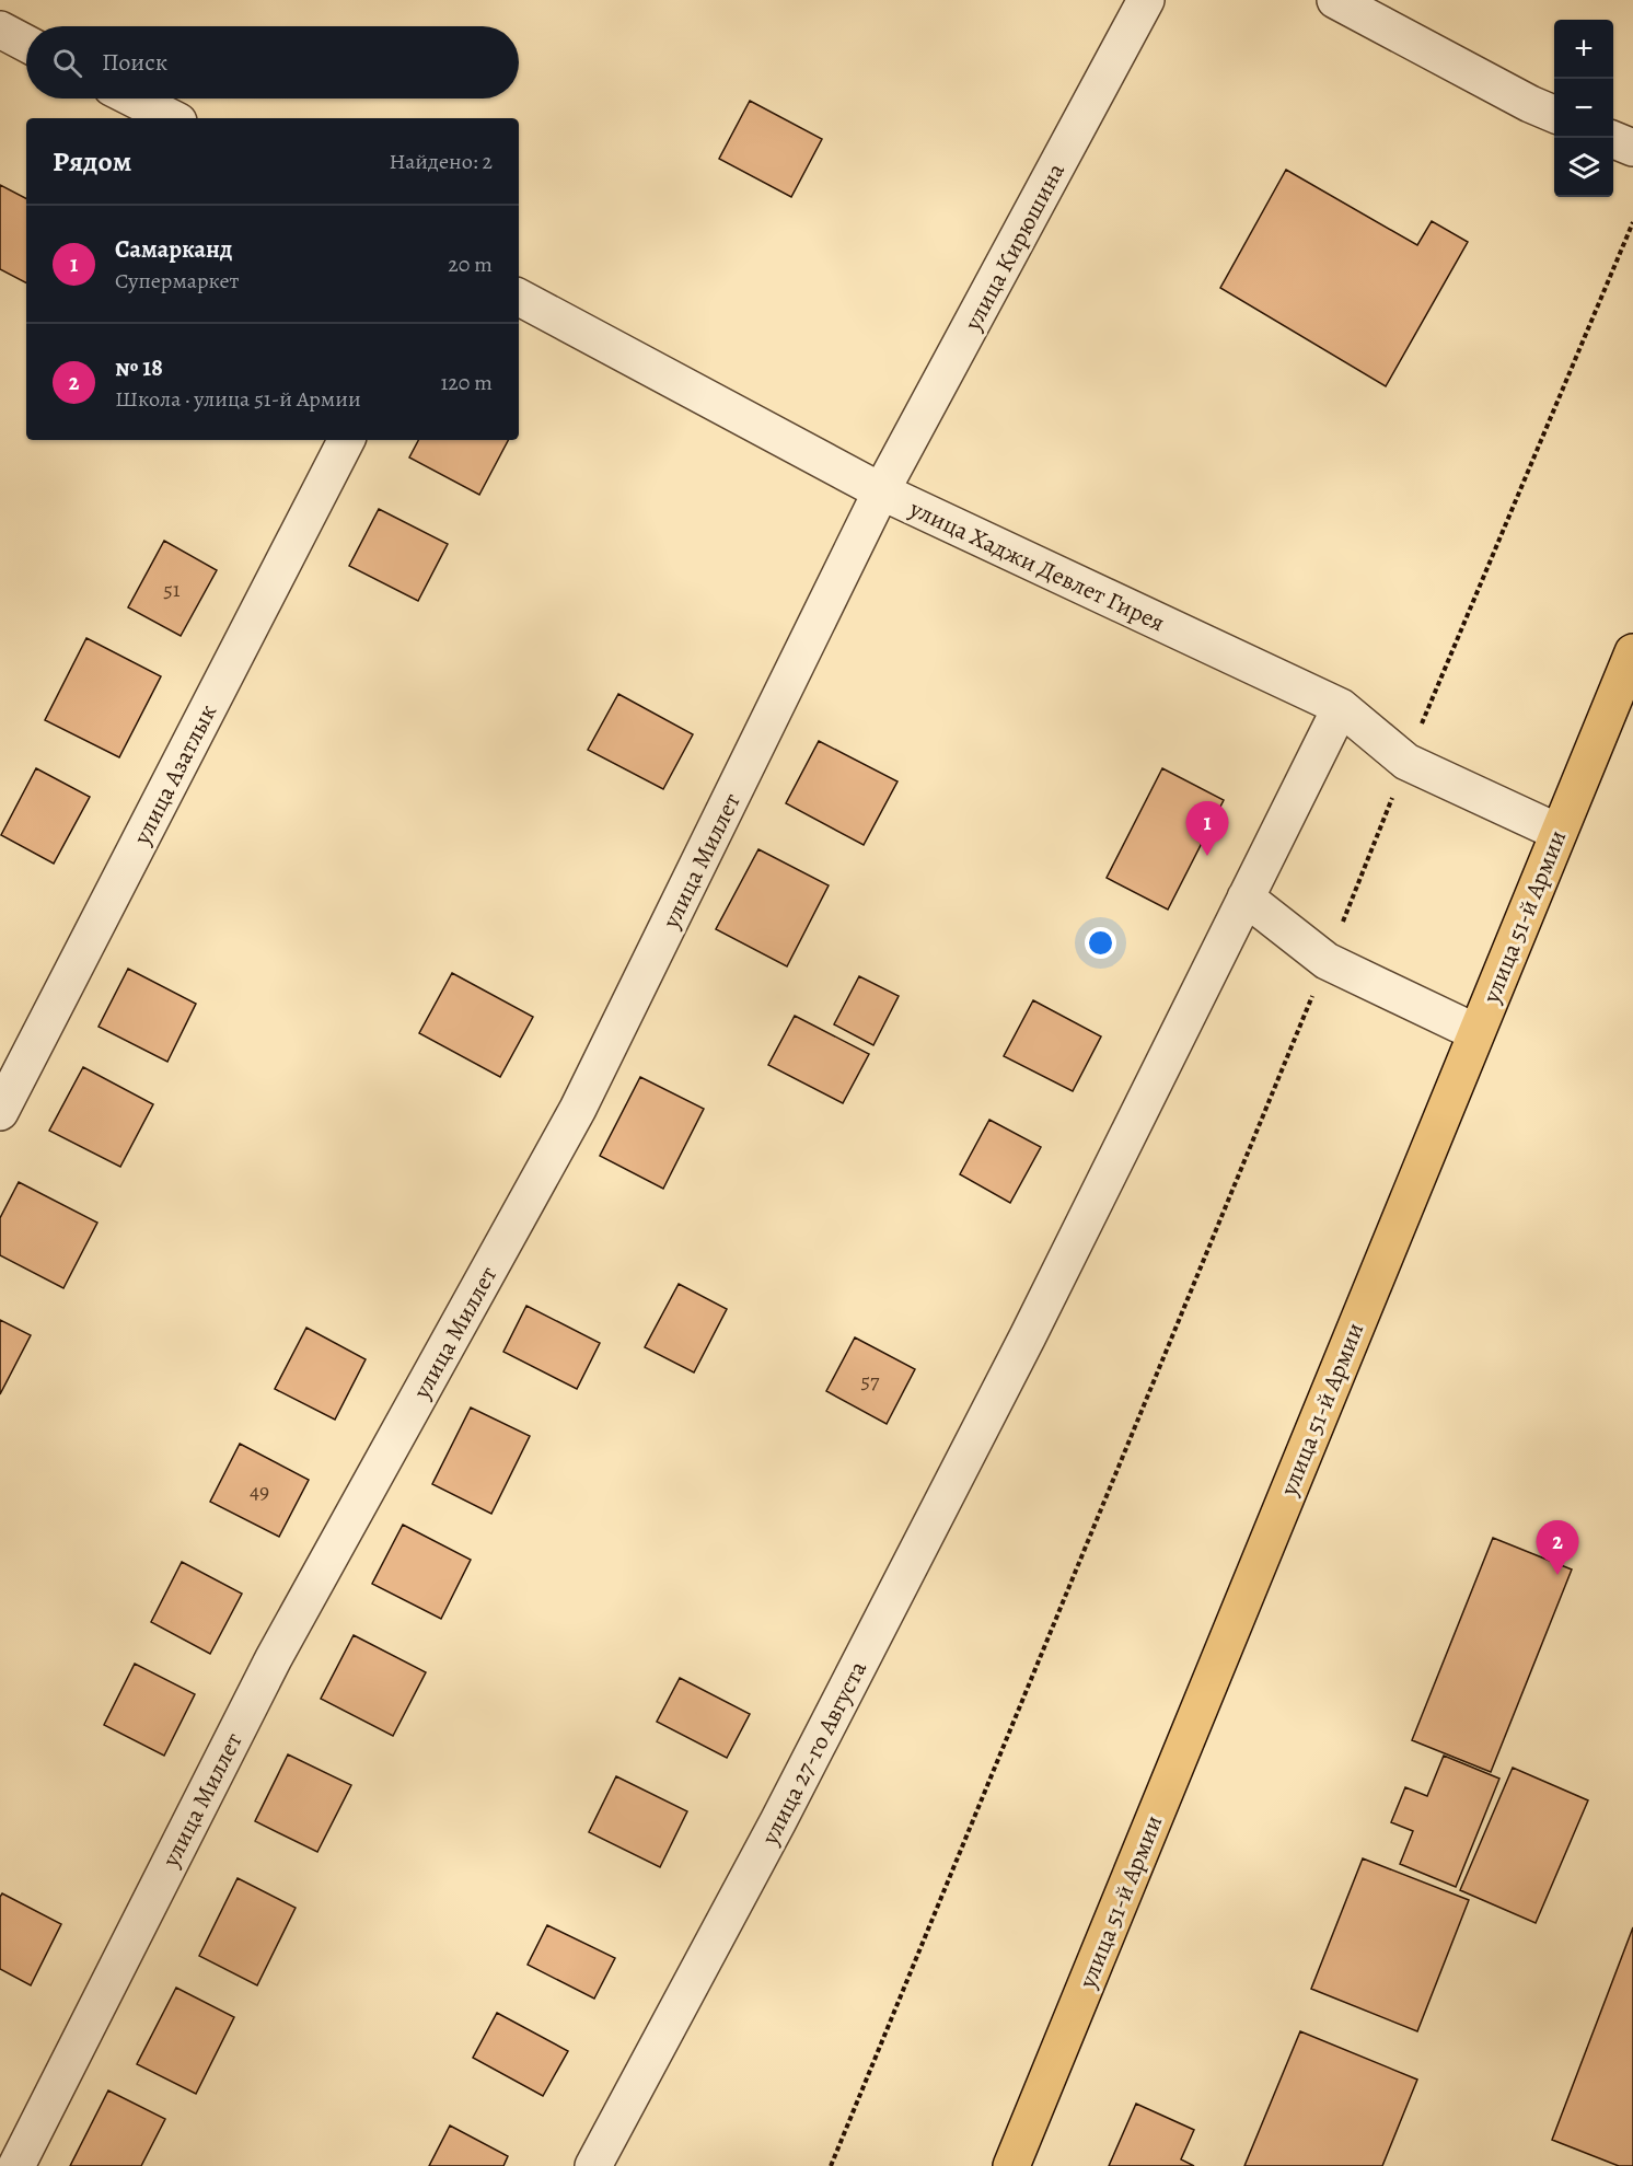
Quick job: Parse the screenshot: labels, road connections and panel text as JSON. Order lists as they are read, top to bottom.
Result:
{
  "streets": {
    "main road": ["улица 51-й Армии"],
    "street": [
      "улица Кирюшина",
      "улица Хаджи Девлет Гирея",
      "улица Азатлык",
      "улица Миллет",
      "улица 27-го Августа"
    ]
  },
  "crossings": [
    ["улица Кирюшина", "улица Хаджи Девлет Гирея"],
    ["улица Кирюшина", "улица Миллет"],
    ["улица Хаджи Девлет Гирея", "улица Миллет"],
    ["улица Хаджи Девлет Гирея", "улица 51-й Армии"],
    ["улица Хаджи Девлет Гирея", "улица 27-го Августа"]
  ],
  "house_numbers": ["51", "57", "49"],
  "page": {
    "map_buttons": ["+", "−"],
    "search": "Поиск",
    "heading": ["Рядом", "Найдено: 2"],
    "list": [
      {
        "mark": "1",
        "name": "Самарканд",
        "note": "Супермаркет",
        "value": "20 m"
      },
      {
        "mark": "2",
        "name": "№ 18",
        "note": "Школа · улица 51-й Армии",
        "value": "120 m"
      }
    ],
    "pins": ["1", "2"]
  }
}
